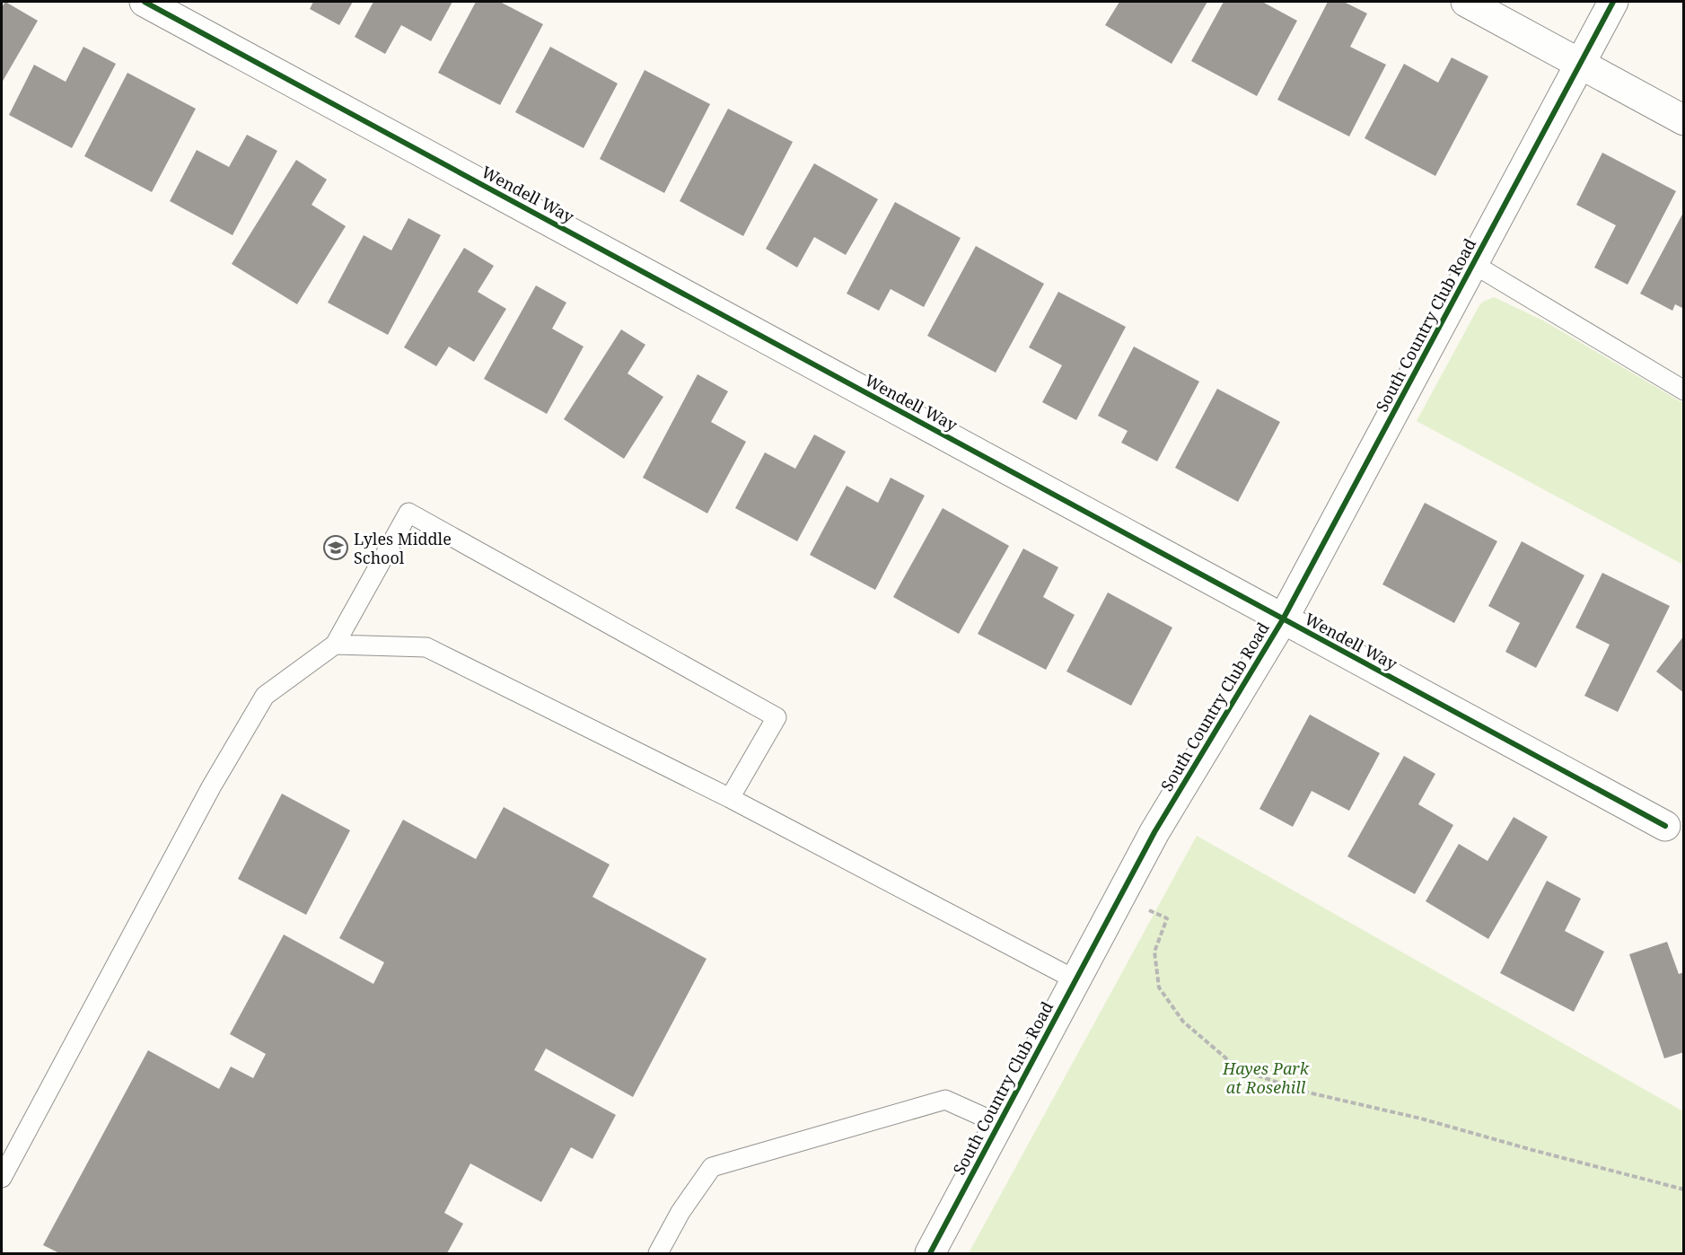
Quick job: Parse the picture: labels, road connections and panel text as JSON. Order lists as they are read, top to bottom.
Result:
{
  "streets": {
    "street": ["Wendell Way", "South Country Club Road"]
  },
  "crossings": [
    ["Wendell Way", "South Country Club Road"]
  ],
  "parks": ["Hayes Park at Rosehill"],
  "places": {
    "school or university": ["Lyles Middle School"]
  }
}
